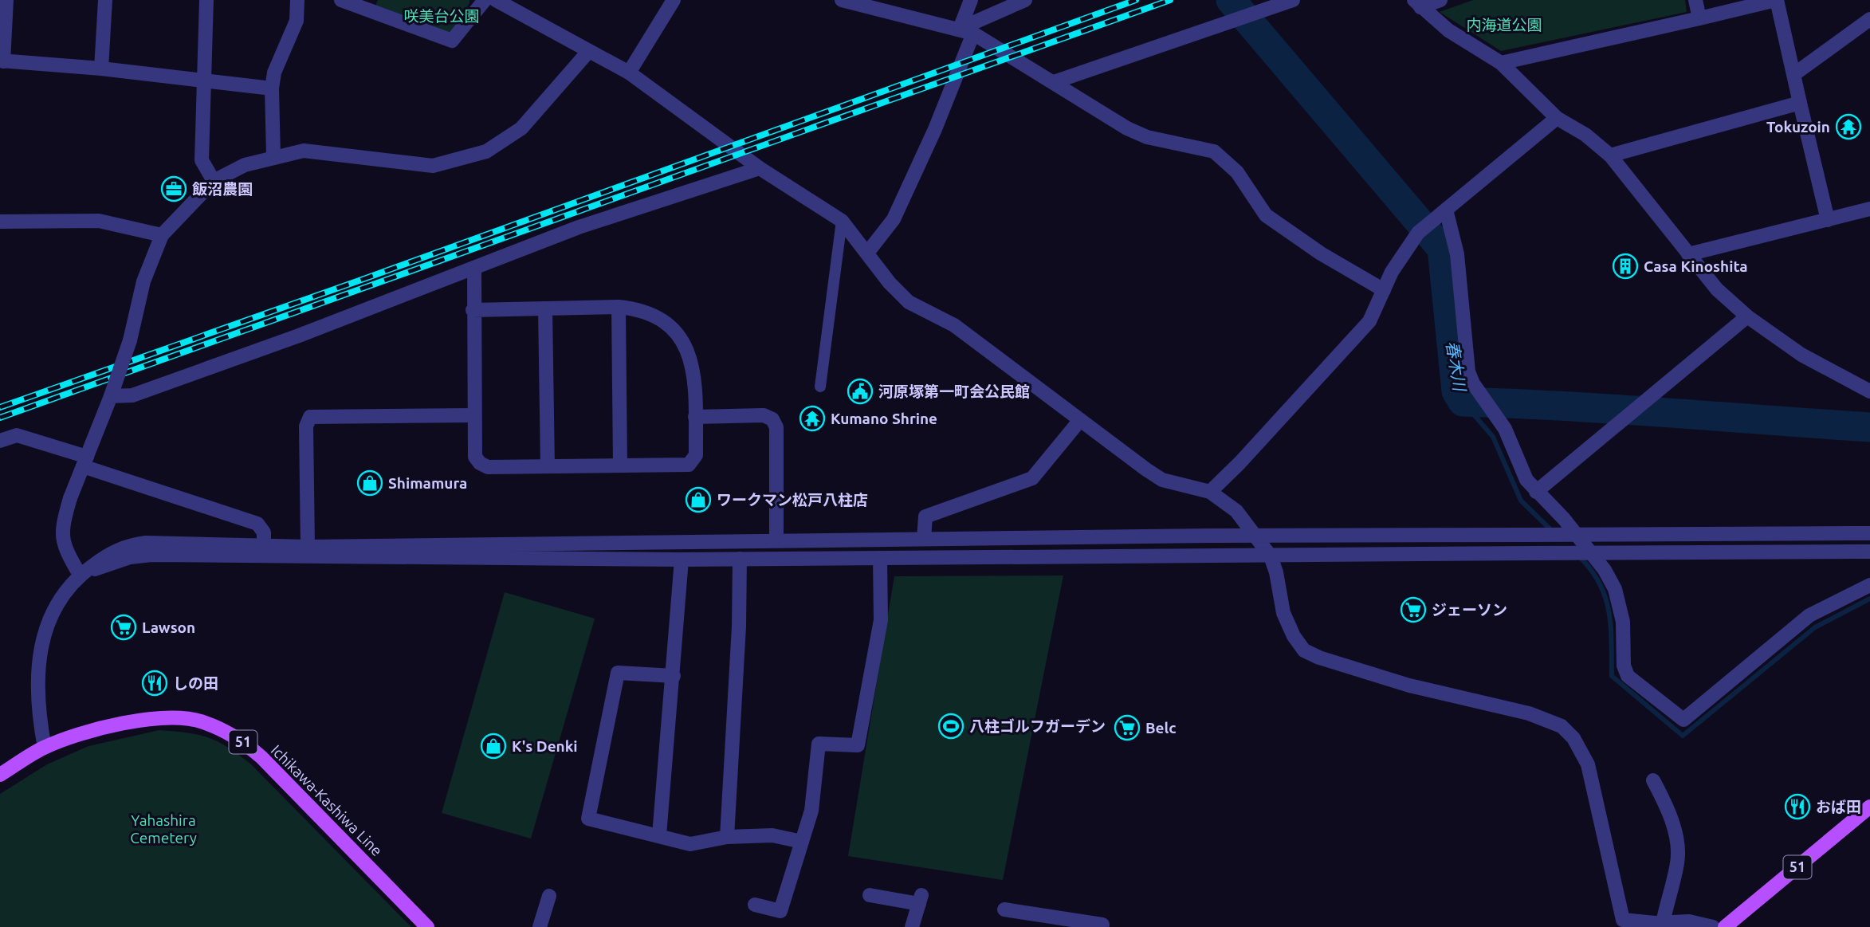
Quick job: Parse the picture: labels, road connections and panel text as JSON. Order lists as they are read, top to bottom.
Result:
{
  "streets": {
    "main road": ["51", "Ichikawa-Kashiwa Line"]
  },
  "water": ["春木川"],
  "parks": ["咲美台公園", "内海道公園", "Yahashira Cemetery"],
  "places": {
    "temple": ["Tokuzoin", "Kumano Shrine"],
    "office": ["飯沼農園"],
    "building": ["Casa Kinoshita"],
    "public building": ["河原塚第一町会公民館"],
    "shop": ["Shimamura", "ワークマン松戸八柱店", "K's Denki"],
    "supermarket": ["ジェーソン", "Lawson", "Belc"],
    "restaurant": ["しの田", "おば田"],
    "sports": ["八柱ゴルフガーデン"]
  }
}
